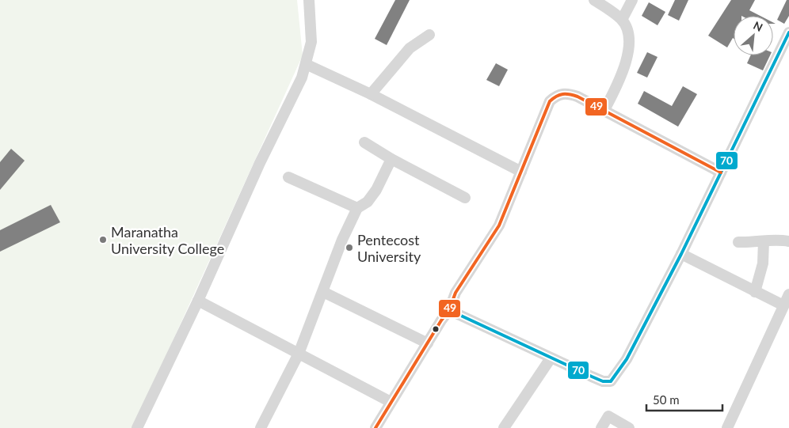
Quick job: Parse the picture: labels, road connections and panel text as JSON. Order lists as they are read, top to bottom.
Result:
{
  "places": ["Maranatha University College", "Pentecost University"],
  "lines": ["transit line 70", "transit line 49"],
  "scale_bar": "50 m",
  "north": "top right"
}
